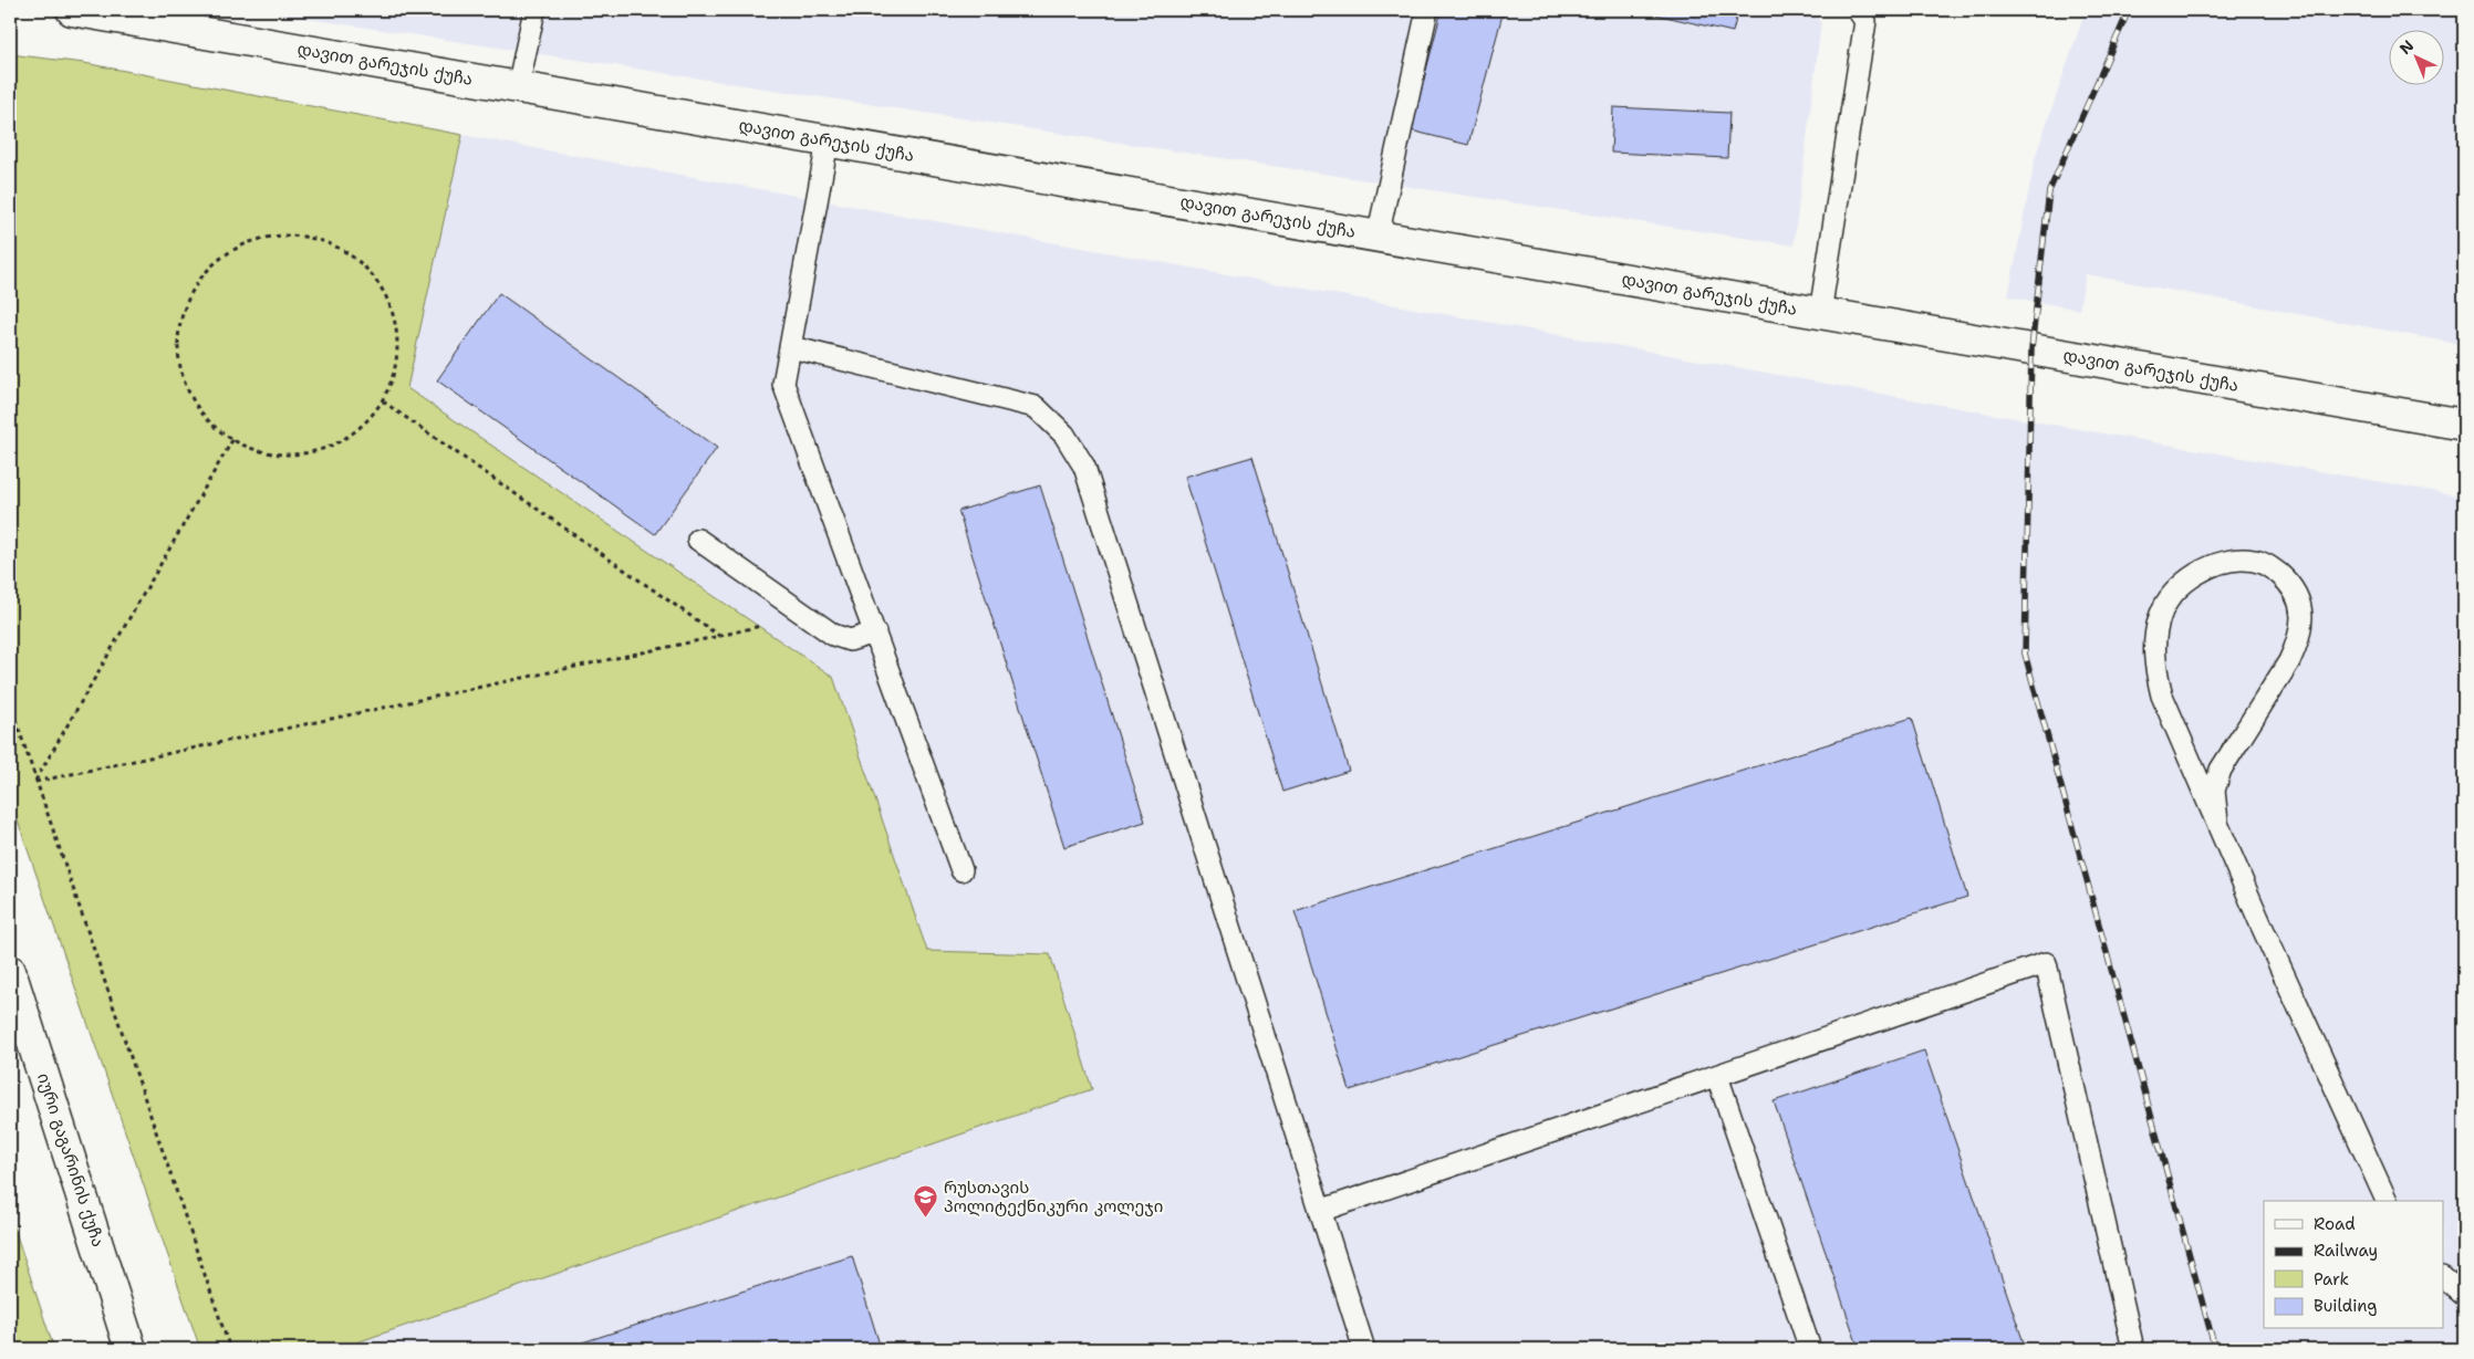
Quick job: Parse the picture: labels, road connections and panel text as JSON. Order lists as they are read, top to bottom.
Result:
{
  "streets": {
    "street": ["დავით გარეჯის ქუჩა", "იური გაგარინის ქუჩა"]
  },
  "places": {
    "school or university": ["რუსთავის პოლიტექნიკური კოლეჯი"]
  },
  "legend": [
    "Road",
    "Railway",
    "Park",
    "Building"
  ],
  "north": "top left"
}
